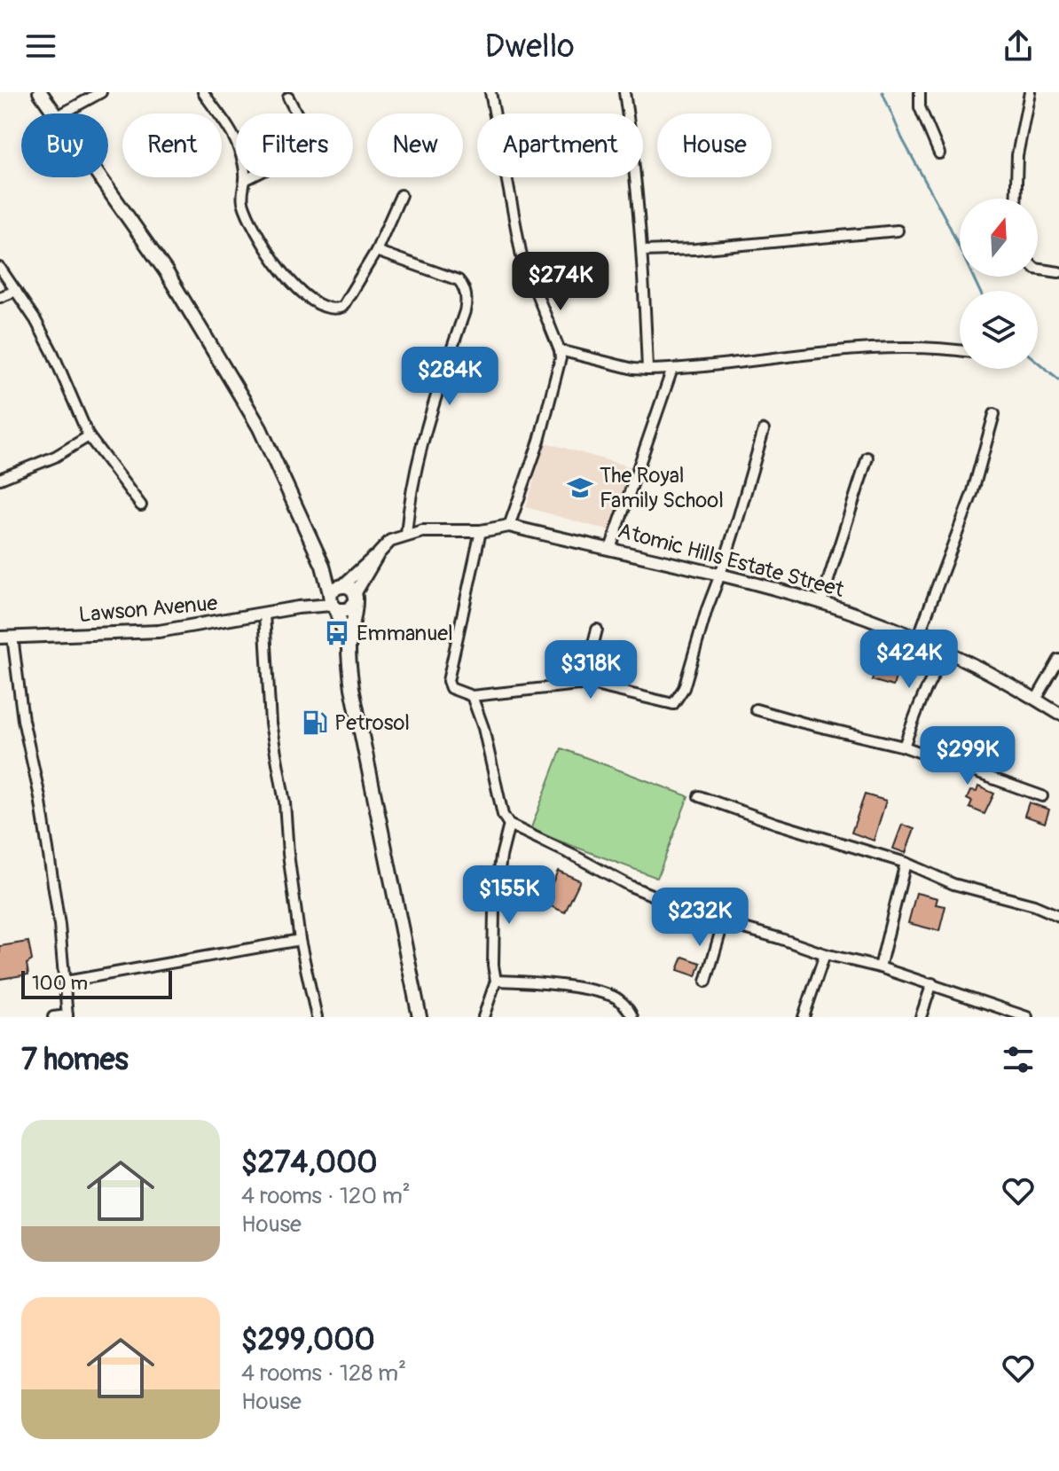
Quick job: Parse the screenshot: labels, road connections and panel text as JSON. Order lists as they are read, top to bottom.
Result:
{
  "streets": {
    "main road": ["Atomic Hills Estate Street"],
    "street": ["Lawson Avenue"]
  },
  "crossings": [
    ["Atomic Hills Estate Street", "Lawson Avenue"]
  ],
  "places": {
    "school or university": ["The Royal Family School"],
    "bus stop": ["Emmanuel"],
    "fuel station": ["Petrosol"]
  },
  "scale_bar": "100 m",
  "north": "top",
  "page": {
    "header": "Dwello",
    "chip": [
      "Buy",
      "Rent",
      "Filters",
      "New",
      "Apartment",
      "House"
    ],
    "price": [
      "$274K",
      "$284K",
      "$424K",
      "$318K",
      "$299K",
      "$155K",
      "$232K"
    ],
    "scale": "100 m",
    "heading": "7 homes",
    "list": [
      {
        "name": "$274,000",
        "note": "4 rooms · 120 m² · House"
      },
      {
        "name": "$299,000",
        "note": "4 rooms · 128 m² · House"
      }
    ]
  }
}
